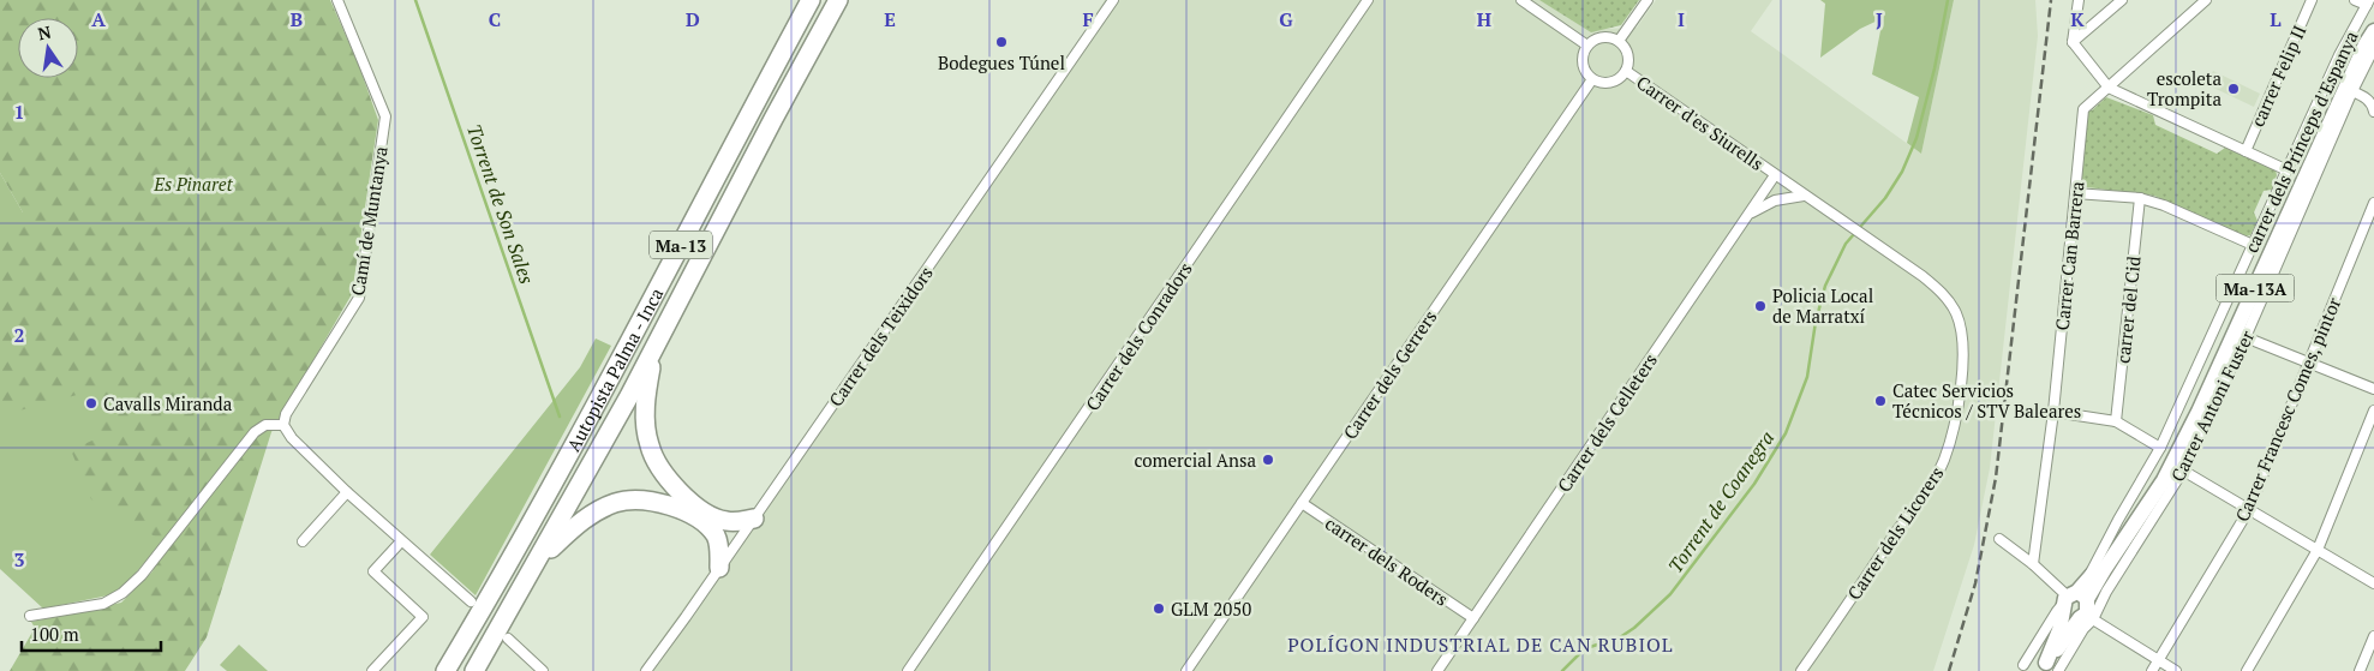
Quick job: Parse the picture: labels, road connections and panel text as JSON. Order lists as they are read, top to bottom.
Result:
{
  "streets": {
    "highway": ["Ma-13", "Autopista Palma - Inca"],
    "main road": ["Ma-13A"],
    "street": [
      "carrer Felip II",
      "Carrer d'es Siurells",
      "carrer dels Prínceps d'Espanya",
      "Camí de Muntanya",
      "Carrer Can Barrera",
      "carrer del Cid",
      "Carrer dels Teixidors",
      "Carrer dels Conradors",
      "Carrer dels Gerrers",
      "Carrer Antoni Fuster",
      "Carrer Francesc Comes, pintor",
      "Carrer dels Celleters",
      "Carrer dels Licorers",
      "carrer dels Roders"
    ]
  },
  "crossings": [
    ["Carrer d'es Siurells", "Carrer dels Gerrers"],
    ["Carrer d'es Siurells", "Carrer dels Celleters"],
    ["Carrer d'es Siurells", "Carrer dels Licorers"],
    ["carrer dels Prínceps d'Espanya", "Ma-13A"],
    ["Ma-13A", "Carrer Antoni Fuster"],
    ["Carrer dels Gerrers", "carrer dels Roders"],
    ["Carrer dels Celleters", "carrer dels Roders"]
  ],
  "districts": ["POLÍGON INDUSTRIAL DE CAN RUBIOL"],
  "water": ["Torrent de Son Sales", "Torrent de Coanegra"],
  "parks": ["Es Pinaret"],
  "places": [
    "Bodegues Túnel",
    "escoleta Trompita",
    "Policia Local de Marratxí",
    "Catec Servicios Técnicos / STV Baleares",
    "Cavalls Miranda",
    "comercial Ansa",
    "GLM 2050"
  ],
  "scale_bar": "100 m",
  "north": "top",
  "grid": {
    "columns": [
      "A",
      "B",
      "C",
      "D",
      "E",
      "F",
      "G",
      "H",
      "I",
      "J",
      "K",
      "L"
    ],
    "rows": ["1", "2", "3"]
  }
}
